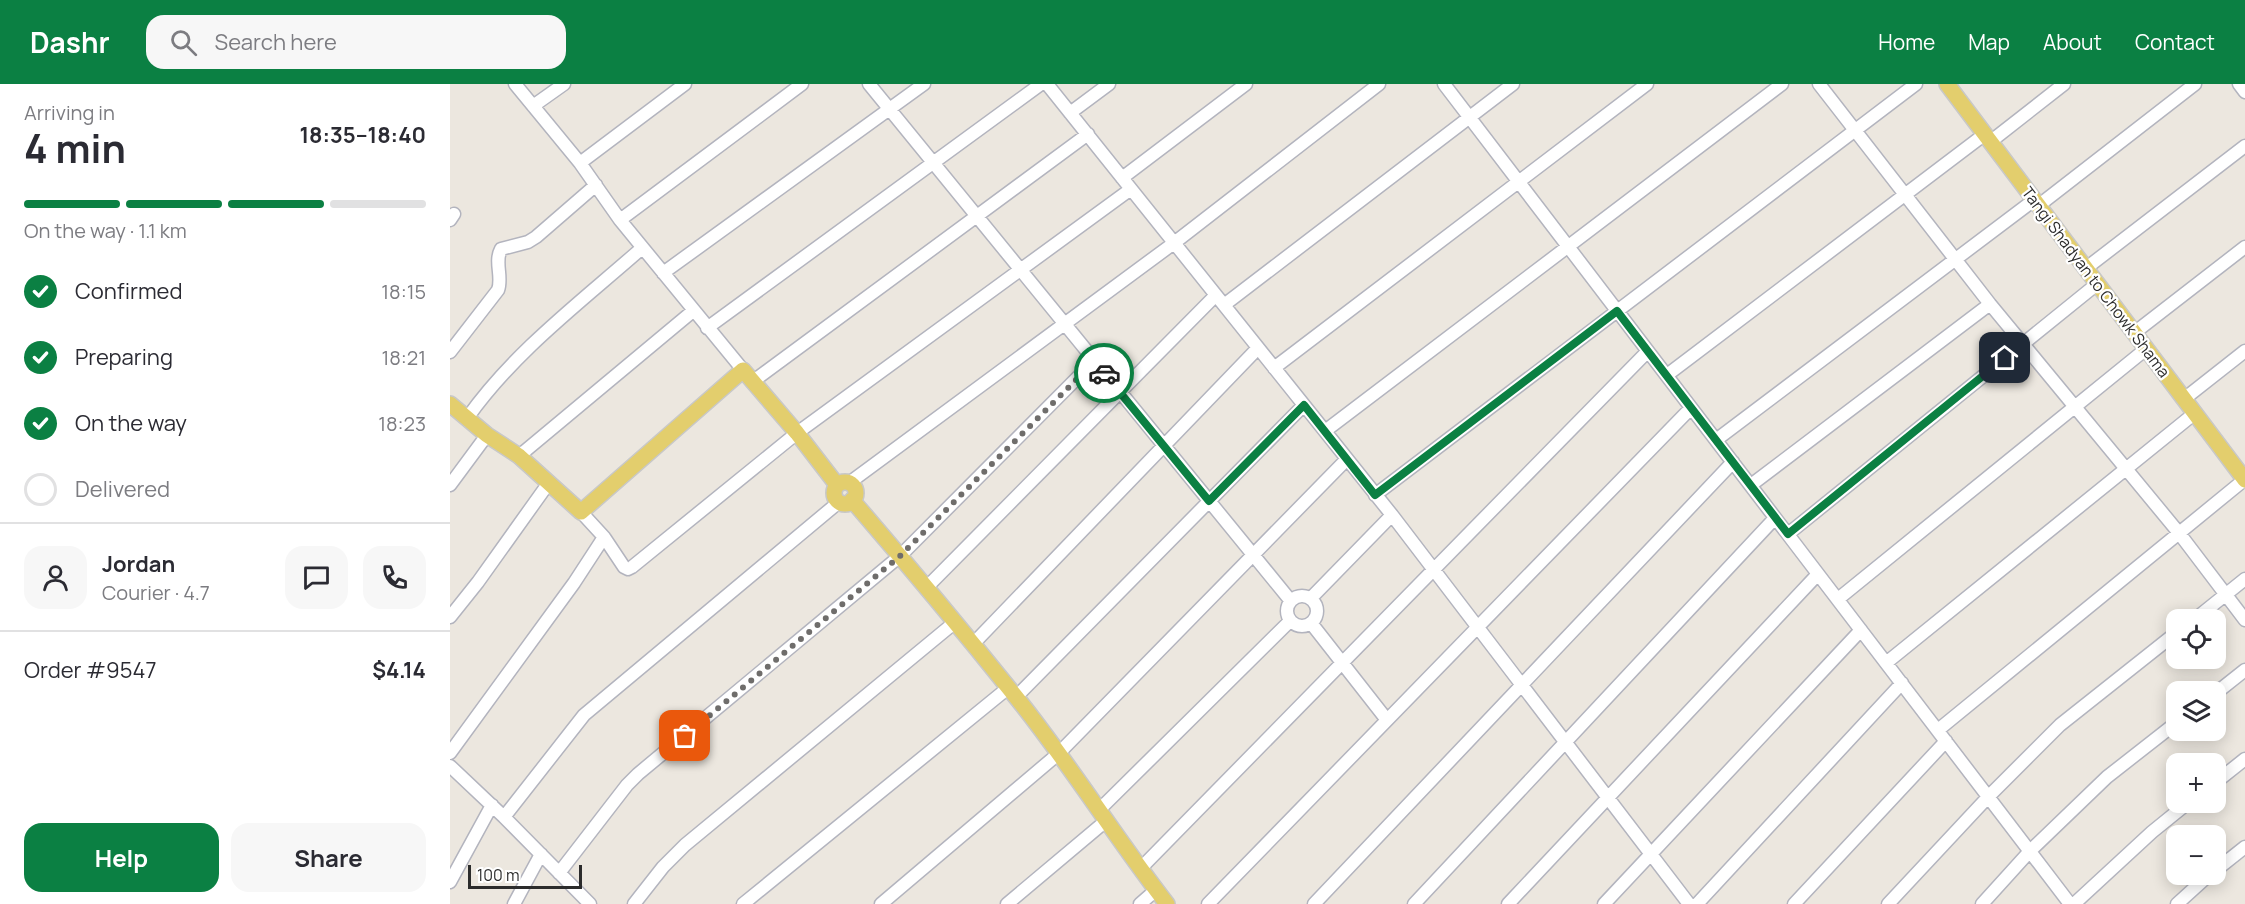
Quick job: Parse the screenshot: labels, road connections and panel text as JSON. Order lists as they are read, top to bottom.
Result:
{
  "streets": {
    "main road": ["Tangi Shadyan to Chowk Shama"]
  },
  "scale_bar": "100 m",
  "page": {
    "header": "Dashr",
    "search": "Search here",
    "nav": [
      "Home",
      "Map",
      "About",
      "Contact"
    ],
    "heading": ["4 min", "Arriving in", "18:35–18:40"],
    "panel": [
      "Jordan",
      "Courier · 4.7",
      "Order #9547",
      "$4.14"
    ],
    "bar": "On the way · 1.1 km",
    "list": [
      ["Confirmed", "18:15"],
      ["Preparing", "18:21"],
      ["On the way", "18:23"],
      "Delivered"
    ],
    "map_buttons": ["+", "−"],
    "buttons": ["Help", "Share"],
    "scale": "100 m"
  }
}
